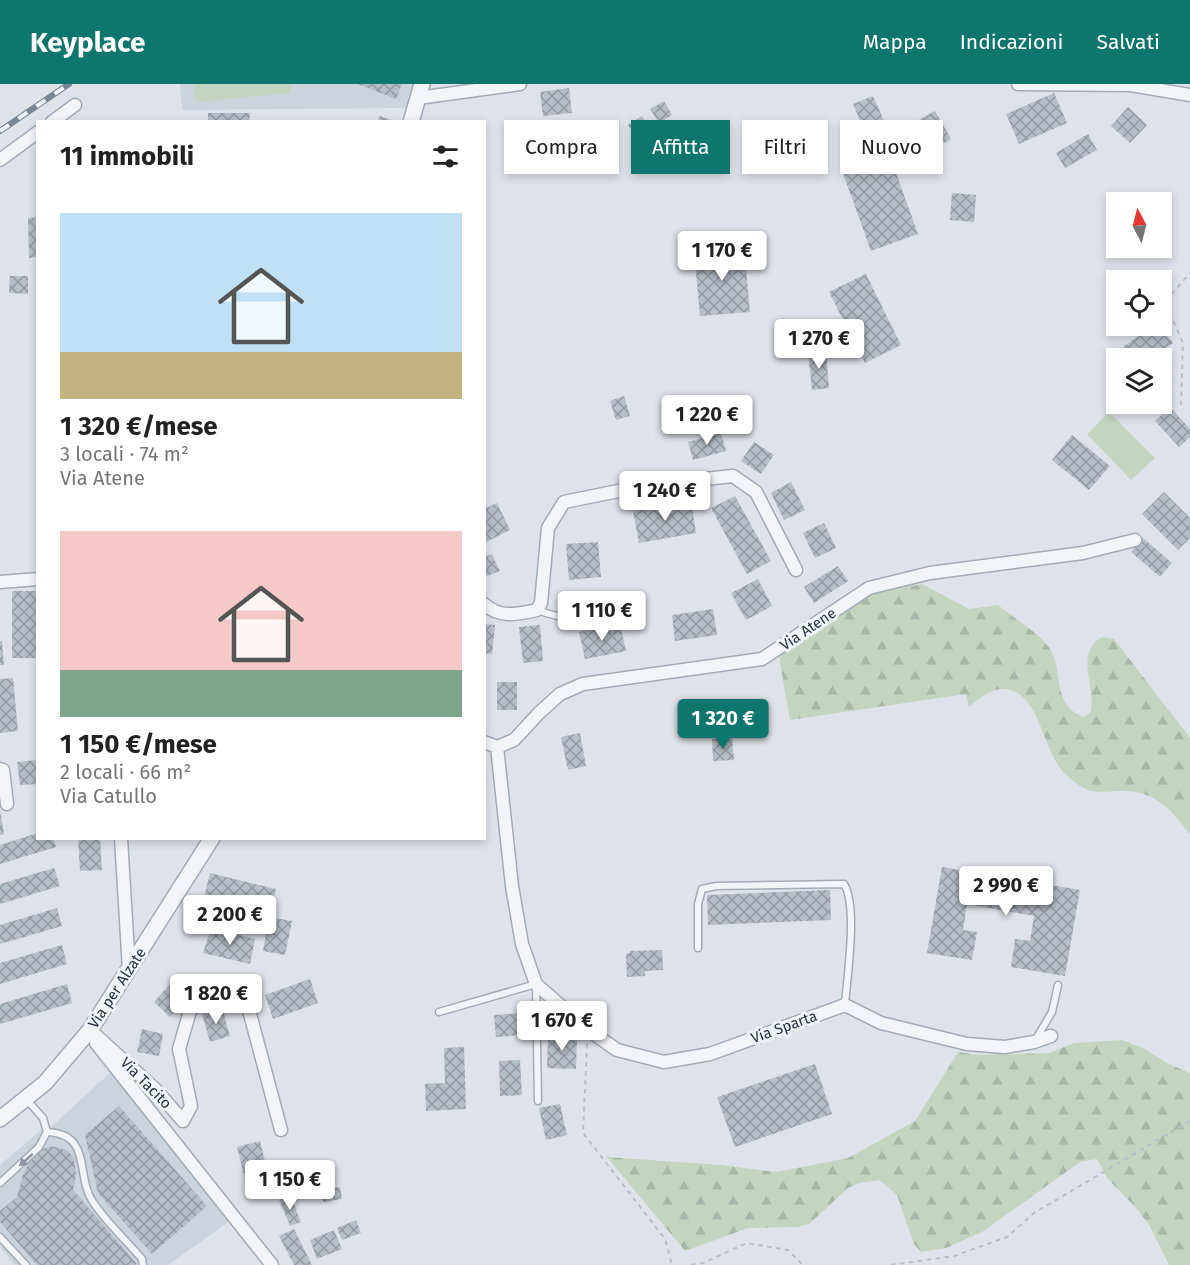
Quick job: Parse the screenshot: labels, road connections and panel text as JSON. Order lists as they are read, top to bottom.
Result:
{
  "streets": {
    "street": [
      "Via Atene",
      "Via per Alzate",
      "Via Sparta",
      "Via Tacito"
    ]
  },
  "crossings": [
    ["Via Atene", "Via Sparta"],
    ["Via per Alzate", "Via Tacito"]
  ],
  "north": "top",
  "page": {
    "header": "Keyplace",
    "nav": ["Mappa", "Indicazioni", "Salvati"],
    "chip": [
      "Compra",
      "Affitta",
      "Filtri",
      "Nuovo"
    ],
    "heading": "11 immobili",
    "list": [
      {
        "name": "1 320 €/mese",
        "note": "3 locali · 74 m² · Via Atene"
      },
      {
        "name": "1 150 €/mese",
        "note": "2 locali · 66 m² · Via Catullo"
      }
    ],
    "price": [
      "1 170 €",
      "1 270 €",
      "1 220 €",
      "1 240 €",
      "1 110 €",
      "1 320 €",
      "2 990 €",
      "2 200 €",
      "1 820 €",
      "1 670 €",
      "1 150 €"
    ]
  }
}
